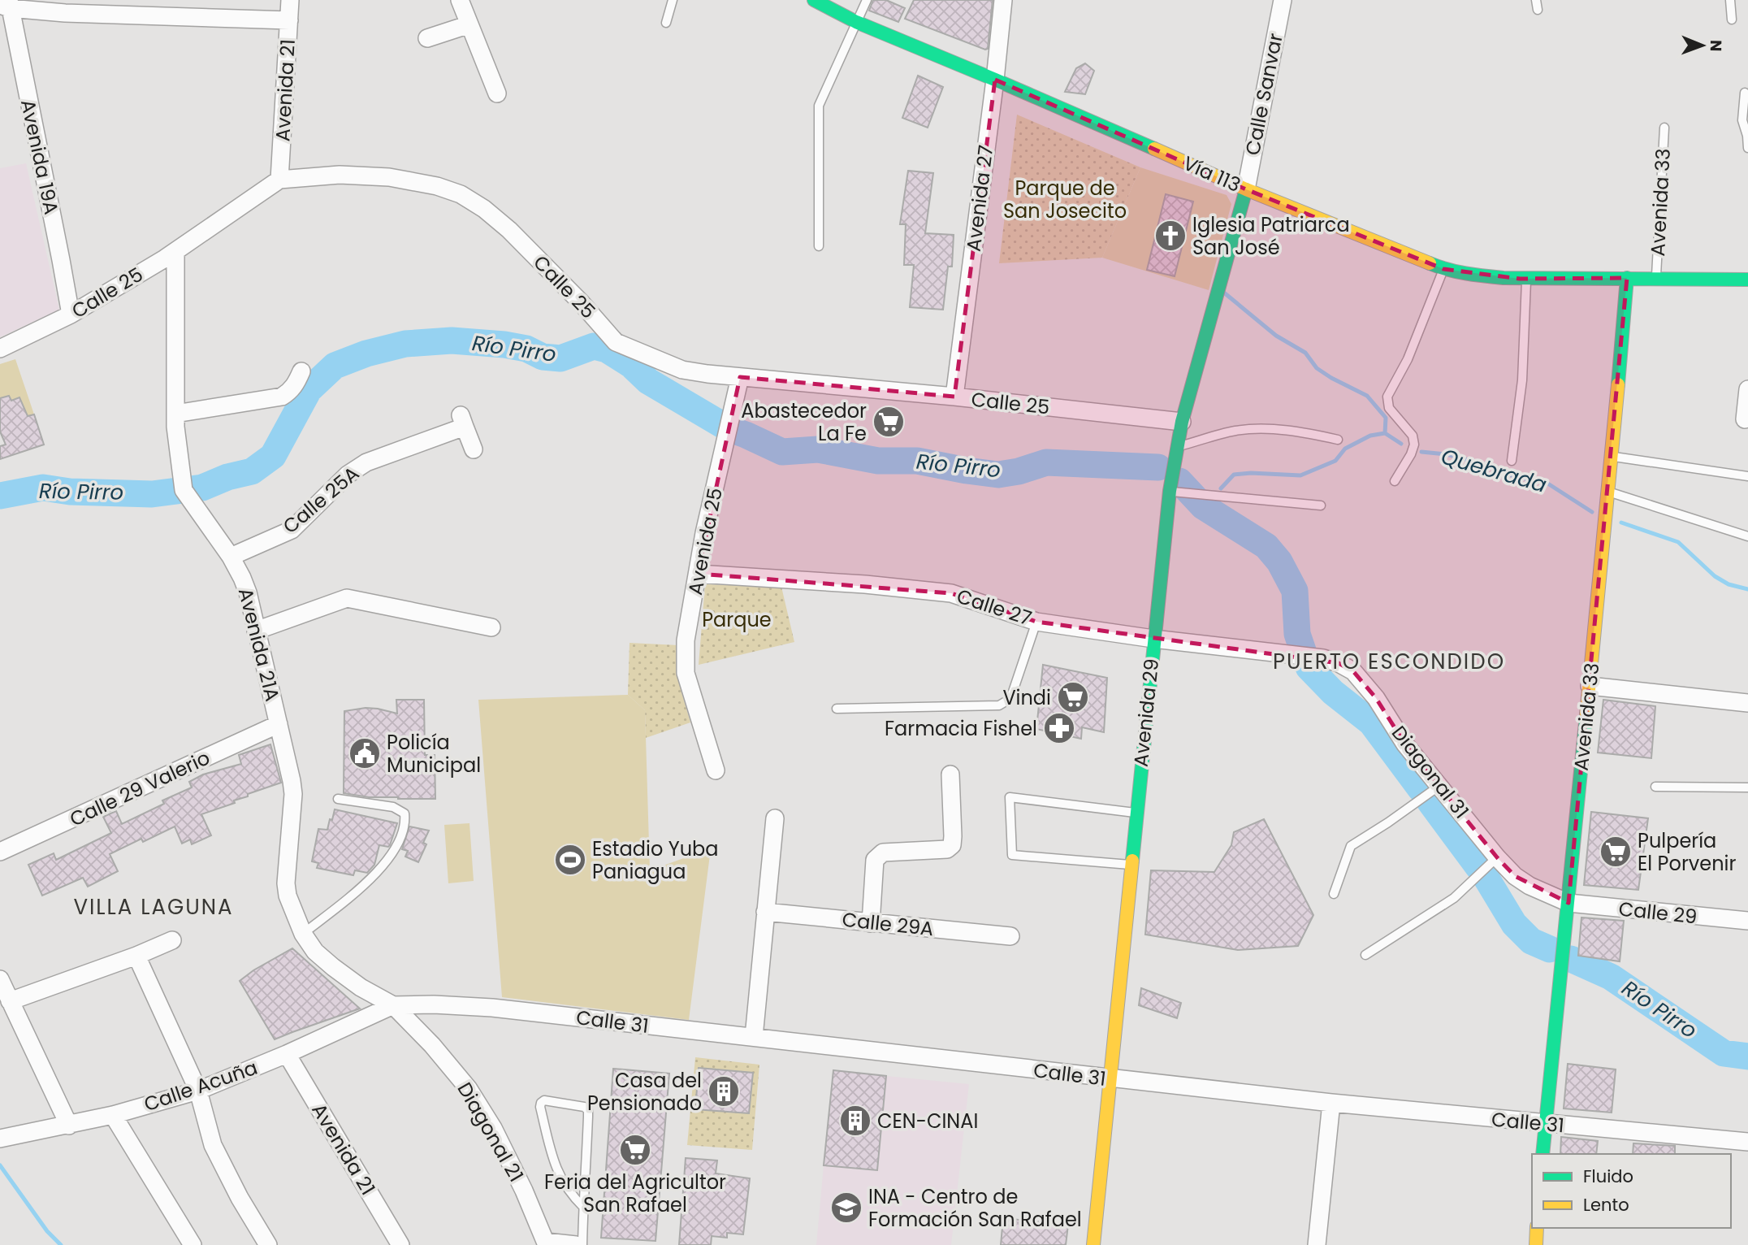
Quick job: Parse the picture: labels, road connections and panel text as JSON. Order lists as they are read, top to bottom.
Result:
{
  "streets": {
    "main road": ["Vía 113", "Avenida 33", "Avenida 29"],
    "street": [
      "Avenida 21",
      "Calle Sanvar",
      "Avenida 19A",
      "Avenida 27",
      "Calle 25",
      "Calle 25A",
      "Avenida 25",
      "Calle 27",
      "Avenida 21A",
      "Diagonal 31",
      "Calle 29 Valerio",
      "Calle 29",
      "Calle 29A",
      "Calle 31",
      "Calle Acuña",
      "Diagonal 21"
    ]
  },
  "crossings": [
    ["Avenida 21", "Calle 25"],
    ["Avenida 21", "Calle Acuña"],
    ["Calle Sanvar", "Vía 113"],
    ["Calle Sanvar", "Avenida 29"],
    ["Avenida 19A", "Calle 25"],
    ["Vía 113", "Avenida 27"],
    ["Vía 113", "Avenida 33"],
    ["Vía 113", "Avenida 29"],
    ["Avenida 27", "Calle 25"],
    ["Avenida 33", "Diagonal 31"],
    ["Avenida 33", "Calle 29"],
    ["Avenida 33", "Calle 31"],
    ["Calle 25", "Avenida 25"],
    ["Calle 25", "Avenida 21A"],
    ["Calle 25", "Avenida 29"],
    ["Calle 25A", "Avenida 21A"],
    ["Avenida 25", "Calle 27"],
    ["Calle 27", "Avenida 29"],
    ["Calle 27", "Diagonal 31"],
    ["Avenida 21A", "Calle 29 Valerio"],
    ["Avenida 21A", "Calle 31"],
    ["Avenida 21A", "Calle Acuña"],
    ["Avenida 21A", "Diagonal 21"],
    ["Avenida 29", "Calle 31"],
    ["Diagonal 31", "Calle 29"],
    ["Calle 31", "Calle Acuña"],
    ["Calle 31", "Diagonal 21"],
    ["Calle Acuña", "Diagonal 21"]
  ],
  "districts": ["PUERTO ESCONDIDO", "VILLA LAGUNA"],
  "water": ["Río Pirro", "Quebrada"],
  "parks": ["Parque de San Josecito", "Parque"],
  "places": {
    "church": ["Iglesia Patriarca San José"],
    "supermarket": [
      "Abastecedor La Fe",
      "Vindi",
      "Pulpería El Porvenir",
      "Feria del Agricultor San Rafael"
    ],
    "pharmacy": ["Farmacia Fishel"],
    "public building": ["Policía Municipal"],
    "sports": ["Estadio Yuba Paniagua"],
    "building": ["Casa del Pensionado", "CEN-CINAI"],
    "school or university": ["INA - Centro de Formación San Rafael"]
  },
  "legend": ["Fluido", "Lento"],
  "north": "right"
}
